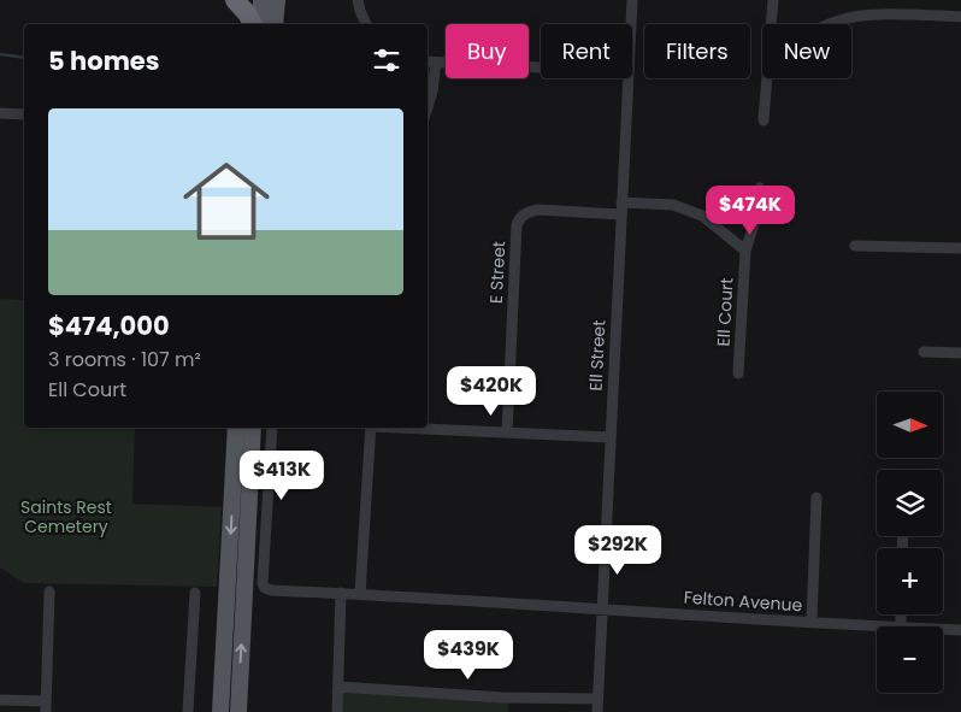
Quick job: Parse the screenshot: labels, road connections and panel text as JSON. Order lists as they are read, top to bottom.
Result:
{
  "streets": {
    "street": [
      "E Street",
      "Ell Court",
      "Ell Street",
      "Felton Avenue"
    ]
  },
  "crossings": [
    ["E Street", "Ell Street"],
    ["Ell Street", "Felton Avenue"]
  ],
  "parks": ["Saints Rest Cemetery"],
  "north": "right",
  "page": {
    "chip": [
      "Buy",
      "Rent",
      "Filters",
      "New"
    ],
    "heading": "5 homes",
    "list": [
      {
        "name": "$474,000",
        "note": "3 rooms · 107 m² · Ell Court"
      }
    ],
    "price": [
      "$474K",
      "$420K",
      "$413K",
      "$292K",
      "$439K"
    ],
    "map_buttons": ["+", "−"]
  }
}
